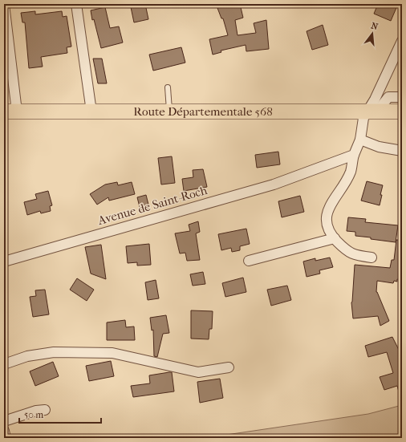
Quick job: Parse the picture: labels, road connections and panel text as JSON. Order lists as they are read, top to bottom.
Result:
{
  "streets": {
    "main road": ["Route Départementale 568"],
    "street": ["Avenue de Saint-Roch"]
  },
  "scale_bar": "50 m",
  "north": "top"
}
